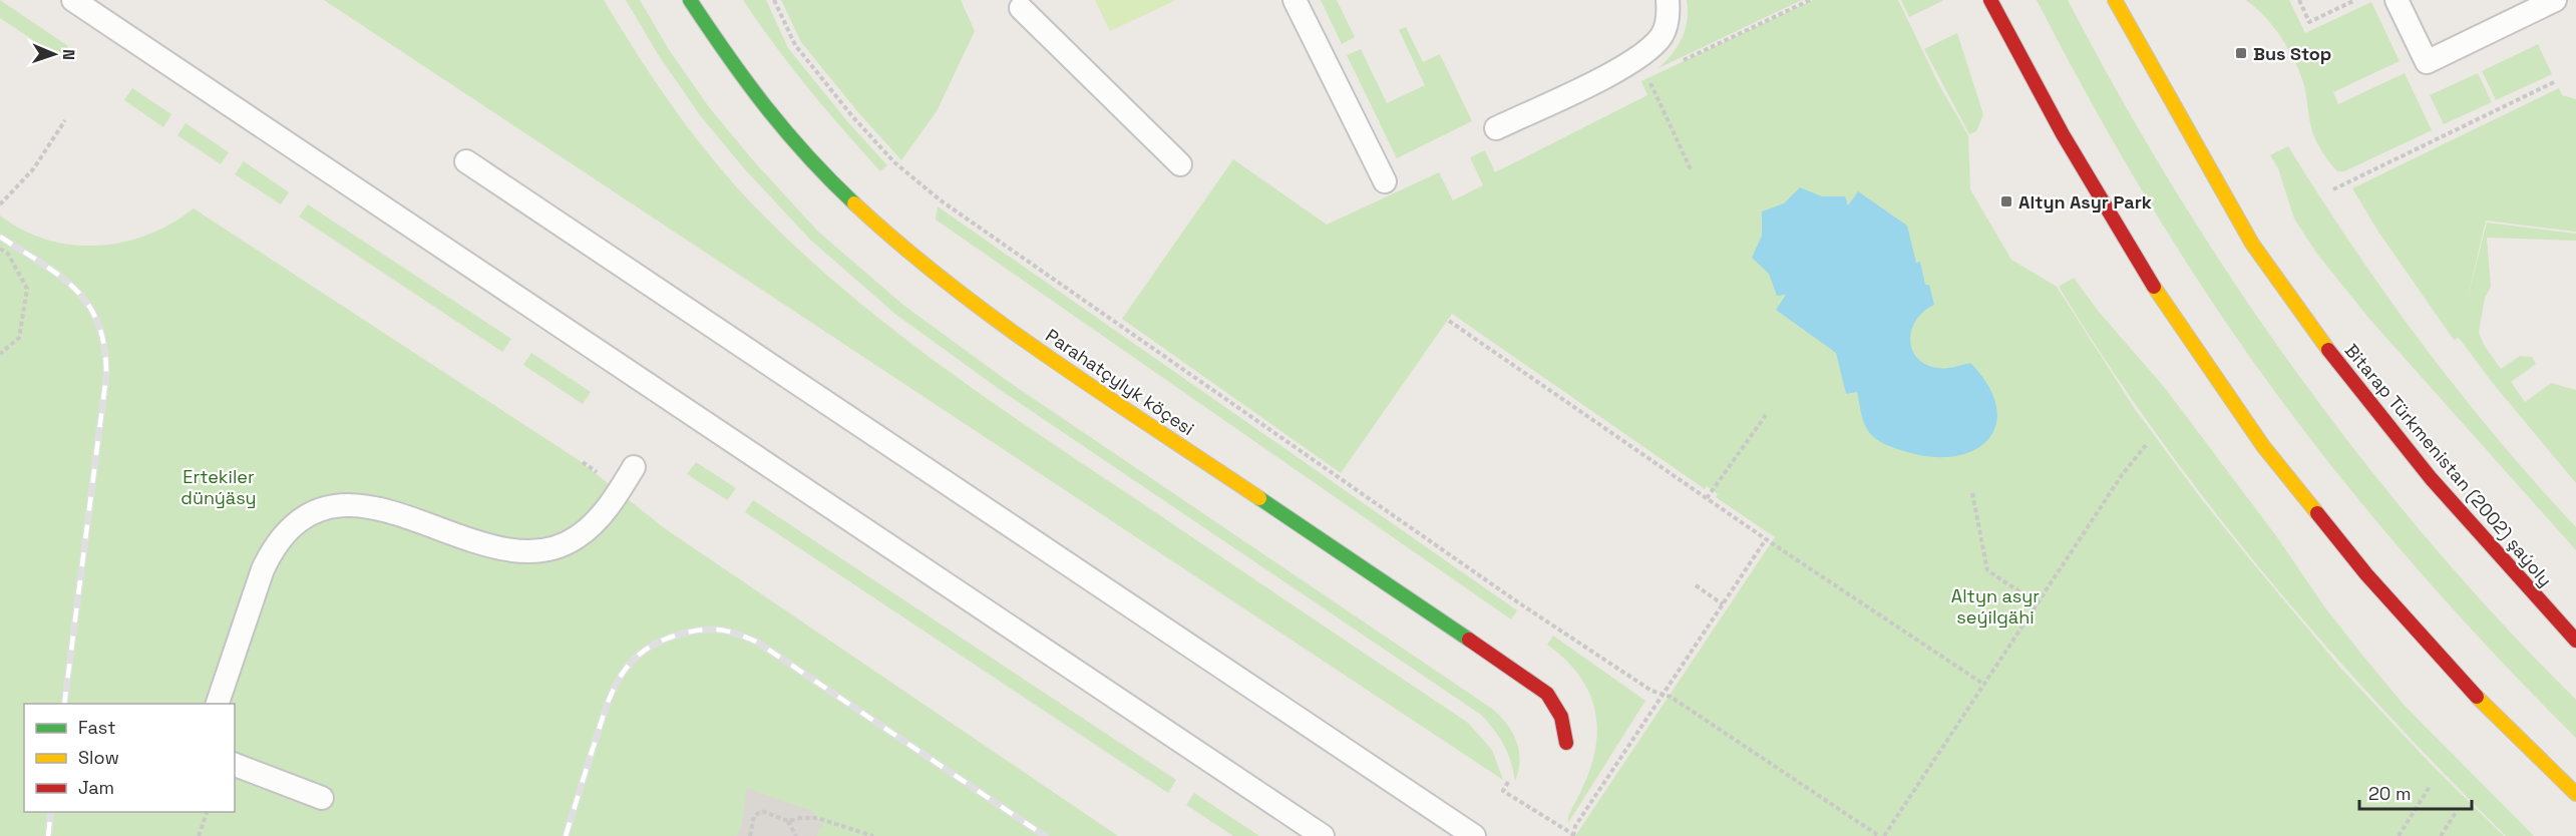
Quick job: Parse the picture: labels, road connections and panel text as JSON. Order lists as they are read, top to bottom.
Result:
{
  "streets": {
    "main road": ["Parahatçylyk köçesi", "Bitarap Türkmenistan (2002) şaýoly"]
  },
  "parks": ["Ertekiler dünýäsy", "Altyn asyr seýilgähi"],
  "places": {
    "transit": ["Bus Stop", "Altyn Asyr Park"]
  },
  "legend": ["Fast", "Slow", "Jam"],
  "scale_bar": "20 m",
  "north": "right"
}
